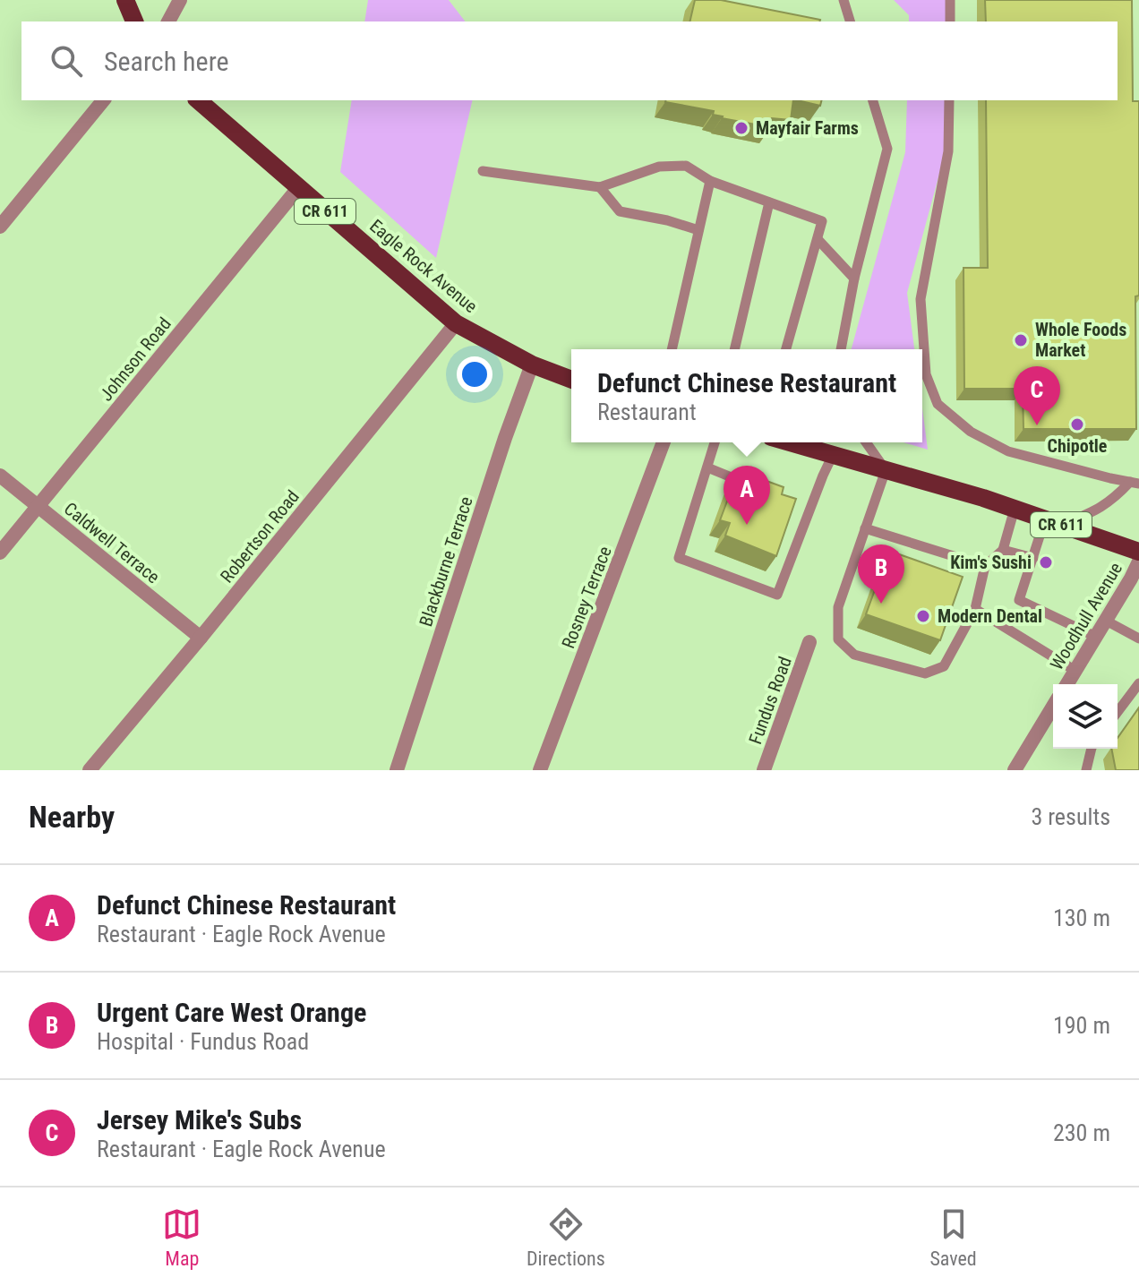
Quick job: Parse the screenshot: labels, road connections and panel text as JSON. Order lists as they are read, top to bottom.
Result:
{
  "streets": {
    "main road": ["CR 611", "Eagle Rock Avenue"],
    "street": [
      "Johnson Road",
      "Robertson Road",
      "Caldwell Terrace",
      "Blackburne Terrace",
      "Rosney Terrace",
      "Woodhull Avenue",
      "Fundus Road"
    ]
  },
  "crossings": [
    ["Eagle Rock Avenue", "Johnson Road"],
    ["Eagle Rock Avenue", "Robertson Road"],
    ["Eagle Rock Avenue", "Blackburne Terrace"],
    ["Johnson Road", "Caldwell Terrace"],
    ["Robertson Road", "Caldwell Terrace"]
  ],
  "places": [
    "Mayfair Farms",
    "Whole Foods Market",
    "Chipotle",
    "Kim's Sushi",
    "Modern Dental"
  ],
  "page": {
    "search": "Search here",
    "popup": ["Defunct Chinese Restaurant", "Restaurant"],
    "pins": ["C", "A", "B"],
    "heading": ["Nearby", "3 results"],
    "list": [
      {
        "mark": "A",
        "name": "Defunct Chinese Restaurant",
        "note": "Restaurant · Eagle Rock Avenue",
        "value": "130 m"
      },
      {
        "mark": "B",
        "name": "Urgent Care West Orange",
        "note": "Hospital · Fundus Road",
        "value": "190 m"
      },
      {
        "mark": "C",
        "name": "Jersey Mike's Subs",
        "note": "Restaurant · Eagle Rock Avenue",
        "value": "230 m"
      }
    ],
    "nav": ["Map", "Directions", "Saved"]
  }
}
